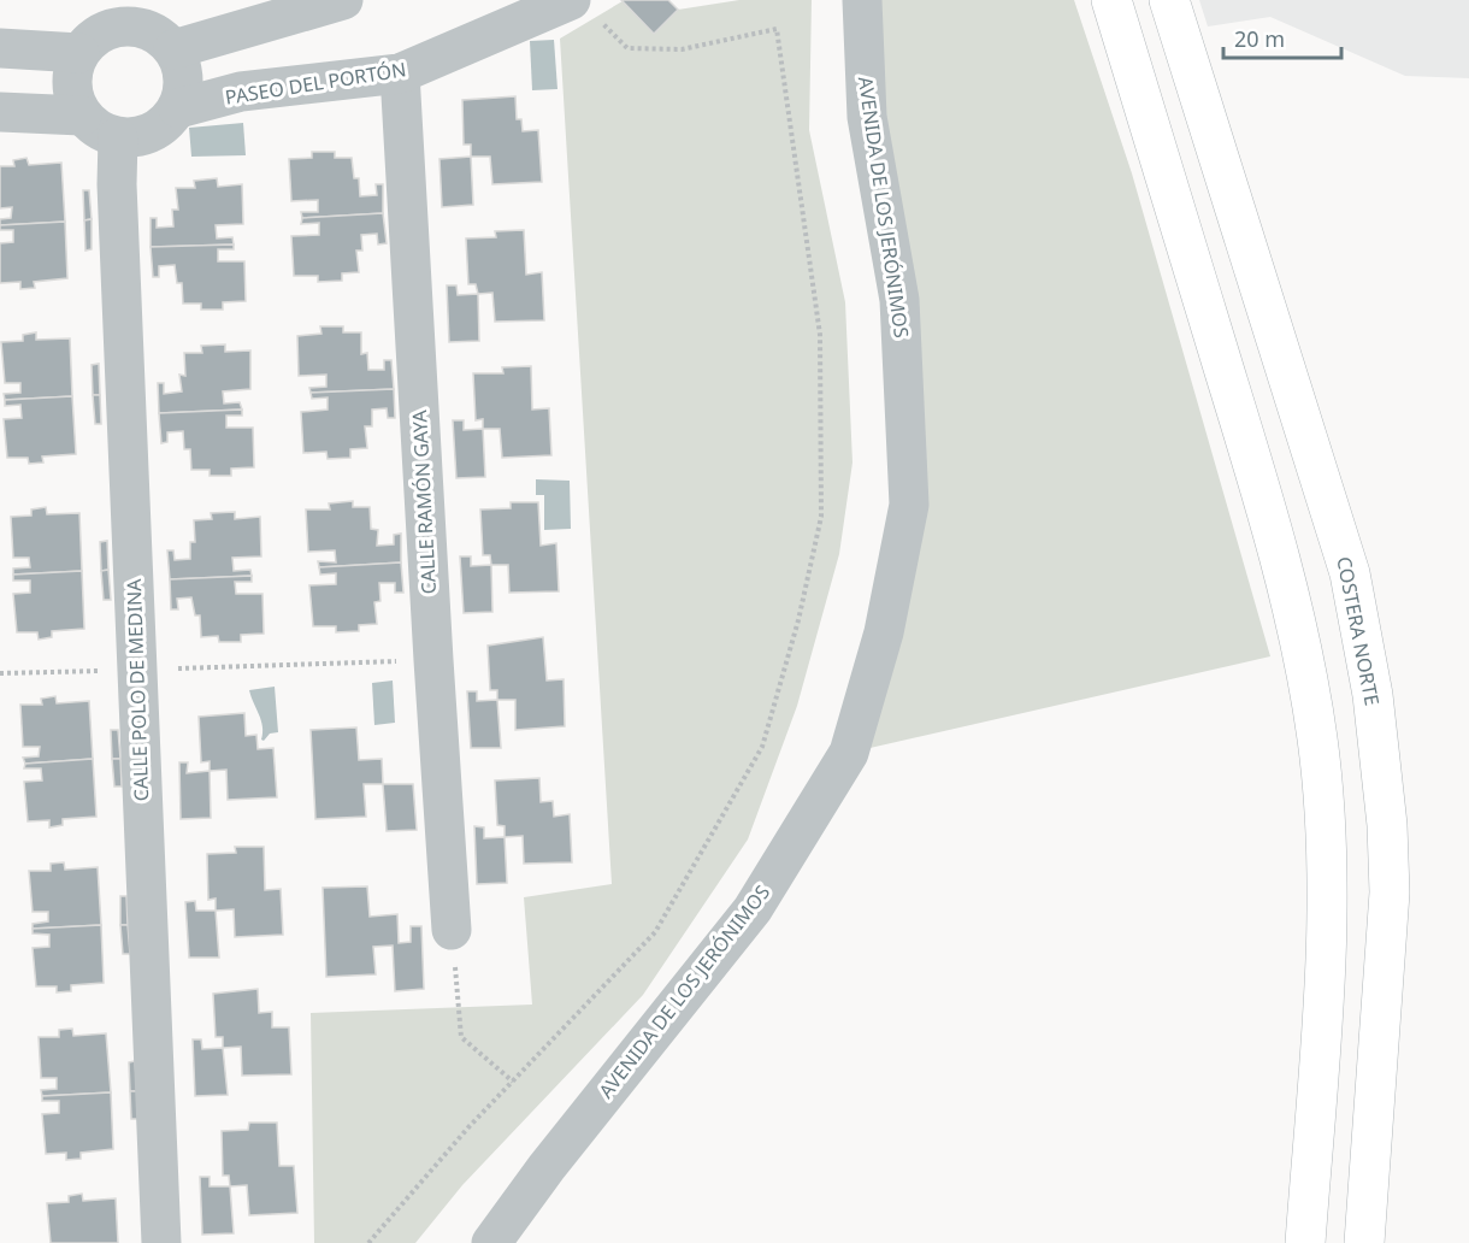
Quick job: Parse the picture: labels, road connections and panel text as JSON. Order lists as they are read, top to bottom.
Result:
{
  "streets": {
    "main road": ["COSTERA NORTE"],
    "street": [
      "PASEO DEL PORTÓN",
      "AVENIDA DE LOS JERÓNIMOS",
      "CALLE RAMÓN GAYA",
      "CALLE POLO DE MEDINA"
    ]
  },
  "crossings": [
    ["PASEO DEL PORTÓN", "CALLE RAMÓN GAYA"],
    ["PASEO DEL PORTÓN", "CALLE POLO DE MEDINA"]
  ],
  "scale_bar": "20 m"
}
